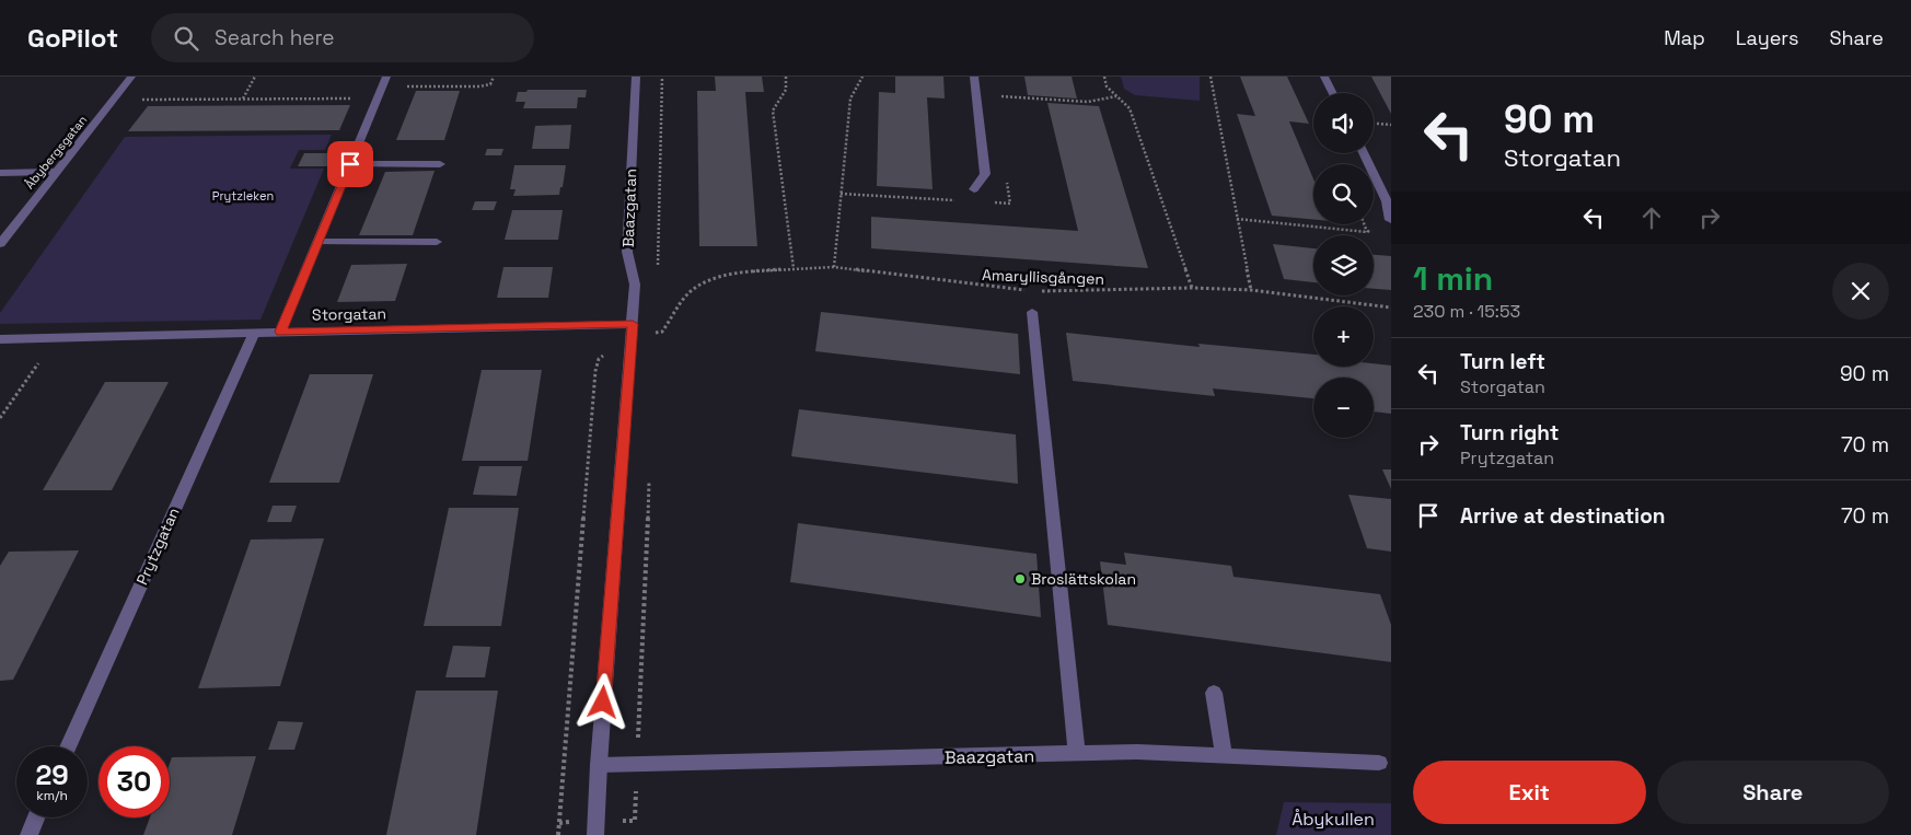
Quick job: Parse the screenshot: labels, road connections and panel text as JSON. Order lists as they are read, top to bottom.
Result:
{
  "streets": {
    "street": [
      "Åbybergsgatan",
      "Baazgatan",
      "Storgatan",
      "Prytzgatan"
    ],
    "path": ["Amaryllisgången"]
  },
  "crossings": [
    ["Baazgatan", "Storgatan"],
    ["Storgatan", "Prytzgatan"]
  ],
  "parks": ["Prytzleken", "Åbykullen"],
  "places": ["Broslättskolan"],
  "page": {
    "header": "GoPilot",
    "search": "Search here",
    "nav": ["Map", "Layers", "Share"],
    "turn": ["90 m", "Storgatan"],
    "map_buttons": ["+", "−"],
    "heading": ["1 min", "230 m · 15:53"],
    "list": [
      {
        "name": "Turn left",
        "note": "Storgatan",
        "value": "90 m"
      },
      {
        "name": "Turn right",
        "note": "Prytzgatan",
        "value": "70 m"
      },
      {
        "name": "Arrive at destination",
        "value": "70 m"
      }
    ],
    "speed": "29 km/h",
    "limit": "30",
    "buttons": ["Exit", "Share"]
  }
}
